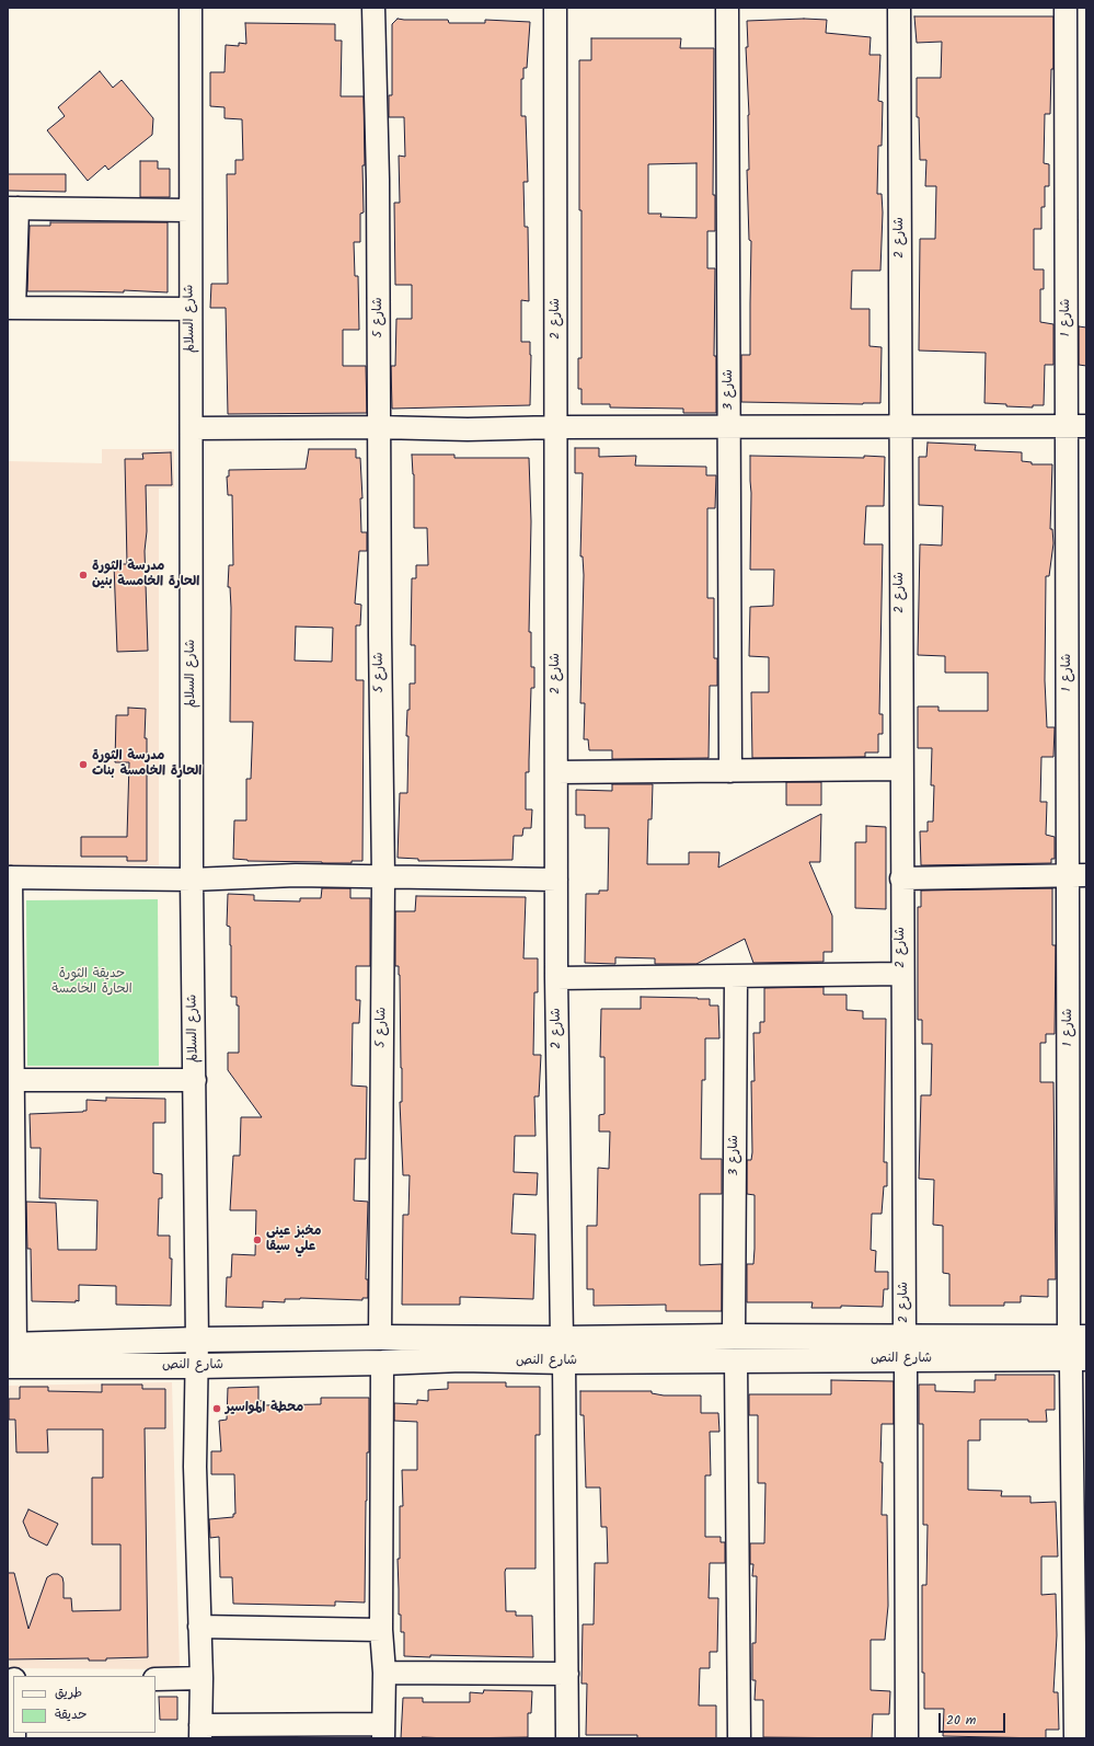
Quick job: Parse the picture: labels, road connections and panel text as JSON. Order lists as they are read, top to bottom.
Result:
{
  "streets": {
    "main road": ["شارع النص"],
    "street": [
      "شارع 2",
      "شارع 5",
      "شارع 1",
      "شارع السلالم",
      "شارع 3"
    ]
  },
  "crossings": [
    ["شارع 2", "شارع النص"],
    ["شارع 5", "شارع النص"],
    ["شارع 1", "شارع النص"],
    ["شارع السلالم", "شارع النص"],
    ["شارع 3", "شارع النص"]
  ],
  "parks": ["حديقة الثورة الحارة الخامسة"],
  "places": [
    "مدرسة الثورة الحارة الخامسة بنين",
    "مدرسة الثورة الحارة الخامسة بنات",
    "مخبز عيني علي سيقا",
    "محطة المواسير"
  ],
  "legend": ["طريق", "حديقة"],
  "scale_bar": "20 m"
}
